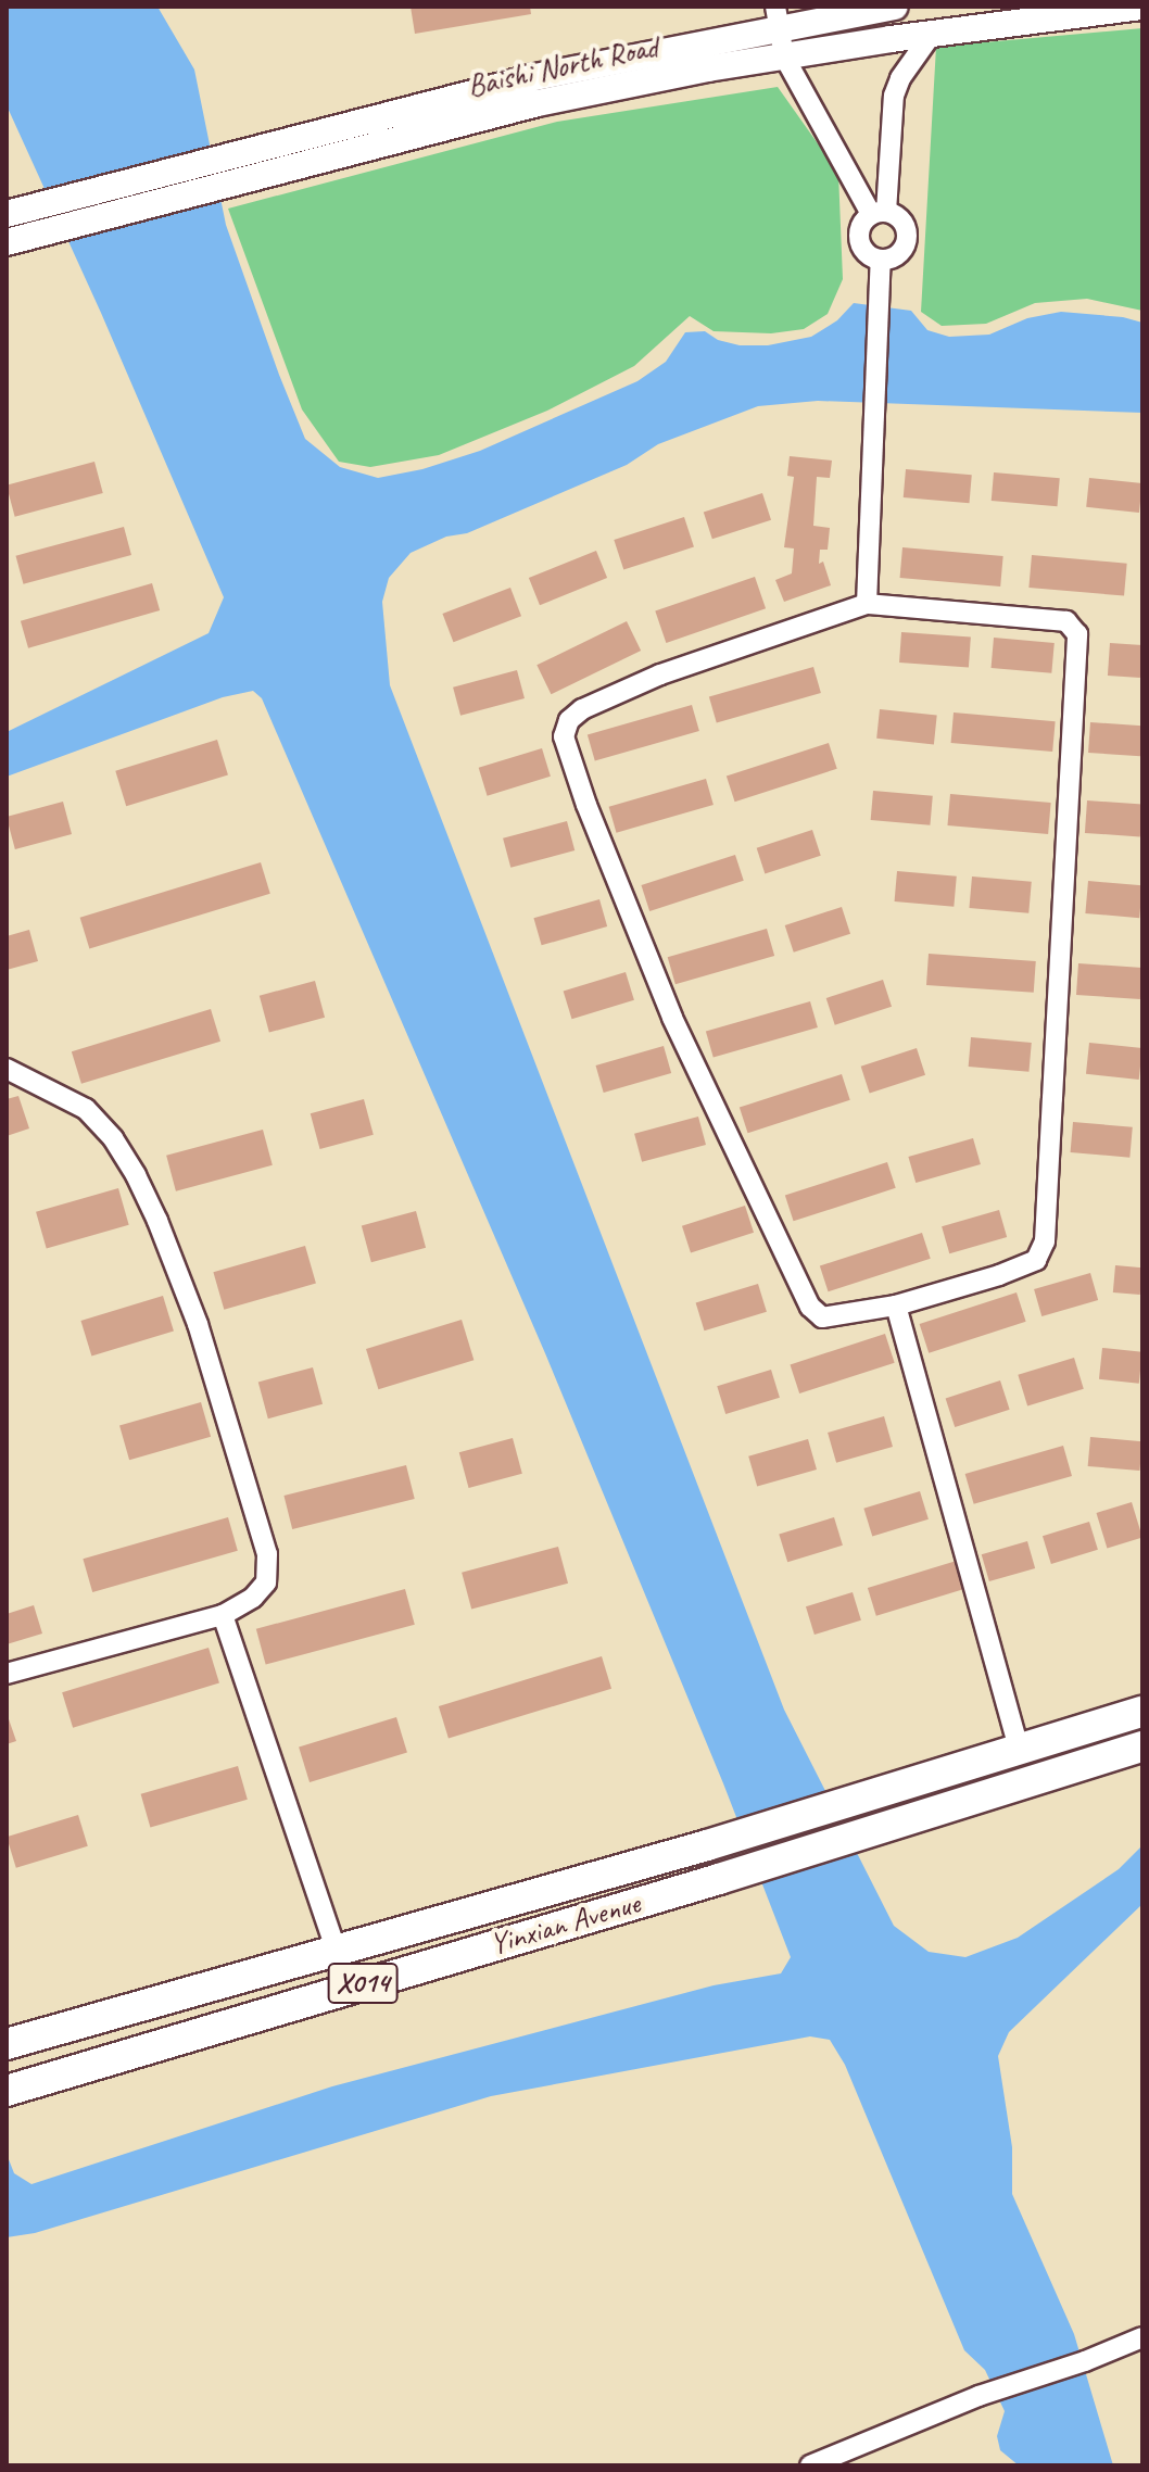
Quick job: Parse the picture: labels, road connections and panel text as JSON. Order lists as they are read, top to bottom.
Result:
{
  "streets": {
    "main road": ["Baishi North Road", "Yinxian Avenue", "X014"]
  }
}
